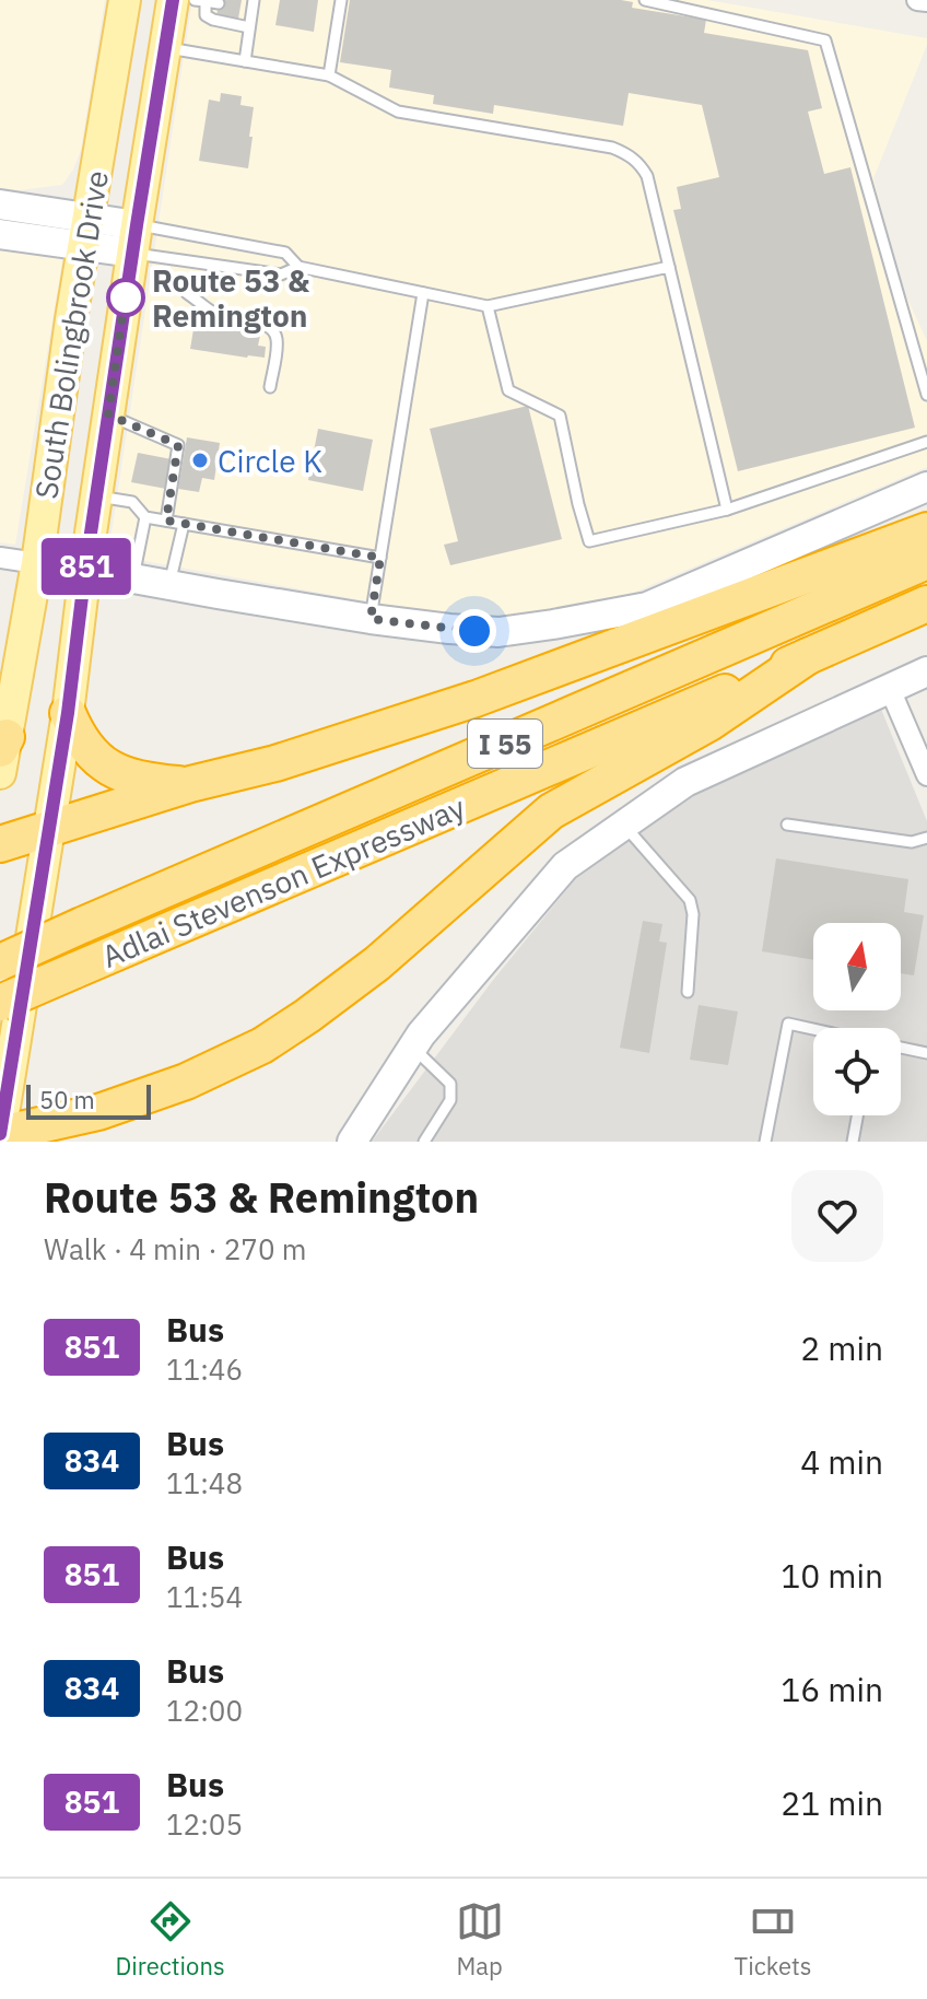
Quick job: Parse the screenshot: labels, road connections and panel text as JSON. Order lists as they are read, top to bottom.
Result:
{
  "streets": {
    "highway": ["I 55", "Adlai Stevenson Expressway"],
    "main road": ["South Bolingbrook Drive"]
  },
  "places": ["Route 53 & Remington", "Circle K"],
  "lines": ["bus line 851"],
  "scale_bar": "50 m",
  "north": "top",
  "page": {
    "on_map": "851",
    "scale": "50 m",
    "heading": ["Route 53 & Remington", "Walk · 4 min · 270 m"],
    "list": [
      {
        "mark": "851",
        "name": "Bus",
        "note": "11:46",
        "value": "2 min"
      },
      {
        "mark": "834",
        "name": "Bus",
        "note": "11:48",
        "value": "4 min"
      },
      {
        "mark": "851",
        "name": "Bus",
        "note": "11:54",
        "value": "10 min"
      },
      {
        "mark": "834",
        "name": "Bus",
        "note": "12:00",
        "value": "16 min"
      },
      {
        "mark": "851",
        "name": "Bus",
        "note": "12:05",
        "value": "21 min"
      }
    ],
    "tabs": ["Directions", "Map", "Tickets"]
  }
}
